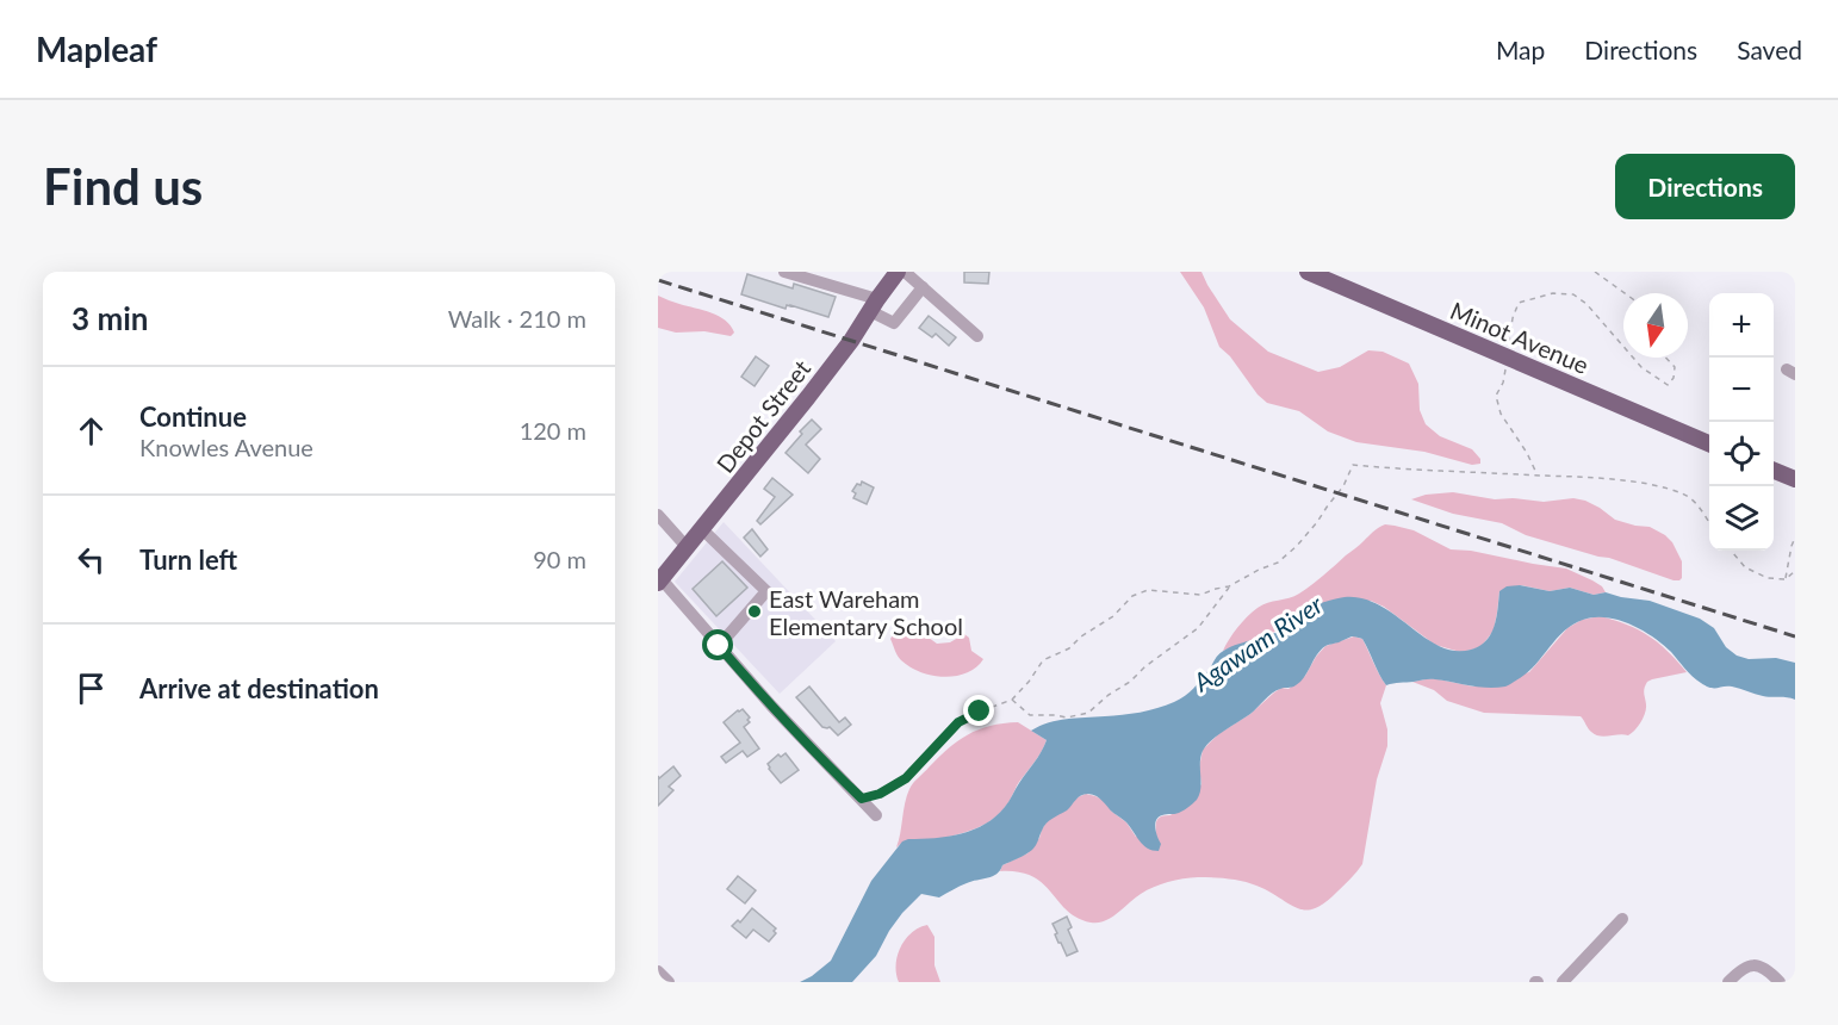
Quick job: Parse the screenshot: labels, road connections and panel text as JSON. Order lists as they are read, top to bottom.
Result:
{
  "streets": {
    "main road": ["Minot Avenue", "Depot Street"]
  },
  "water": ["Agawam River"],
  "places": ["East Wareham Elementary School"],
  "north": "bottom",
  "page": {
    "header": "Mapleaf",
    "nav": ["Map", "Directions", "Saved"],
    "buttons": "Directions",
    "title": "Find us",
    "heading": ["3 min", "Walk · 210 m"],
    "map_buttons": ["+", "−"],
    "list": [
      ["Continue", "Knowles Avenue", "120 m"],
      ["Turn left", "90 m"],
      "Arrive at destination"
    ]
  }
}
